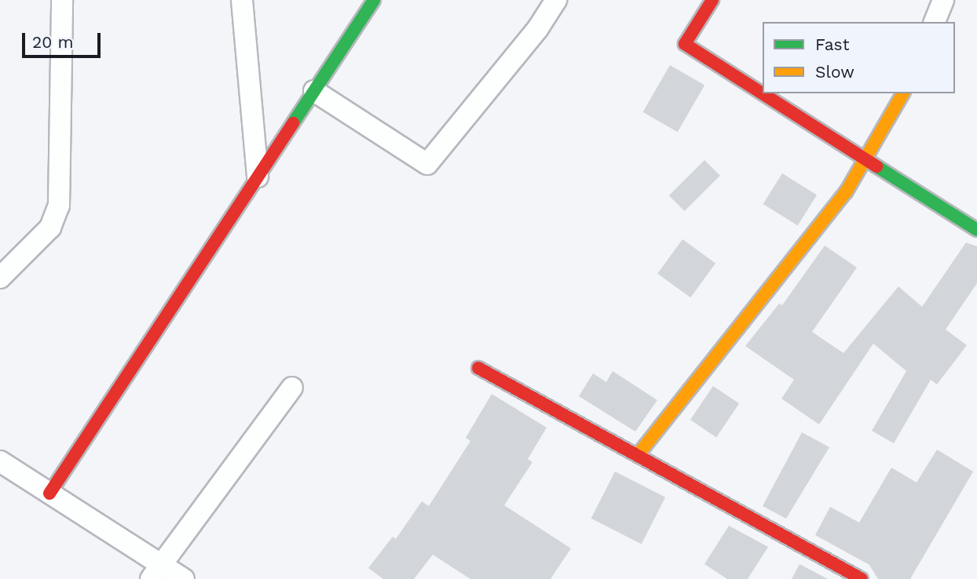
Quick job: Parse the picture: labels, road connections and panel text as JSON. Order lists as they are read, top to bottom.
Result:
{
  "legend": ["Fast", "Slow"],
  "scale_bar": "20 m"
}
